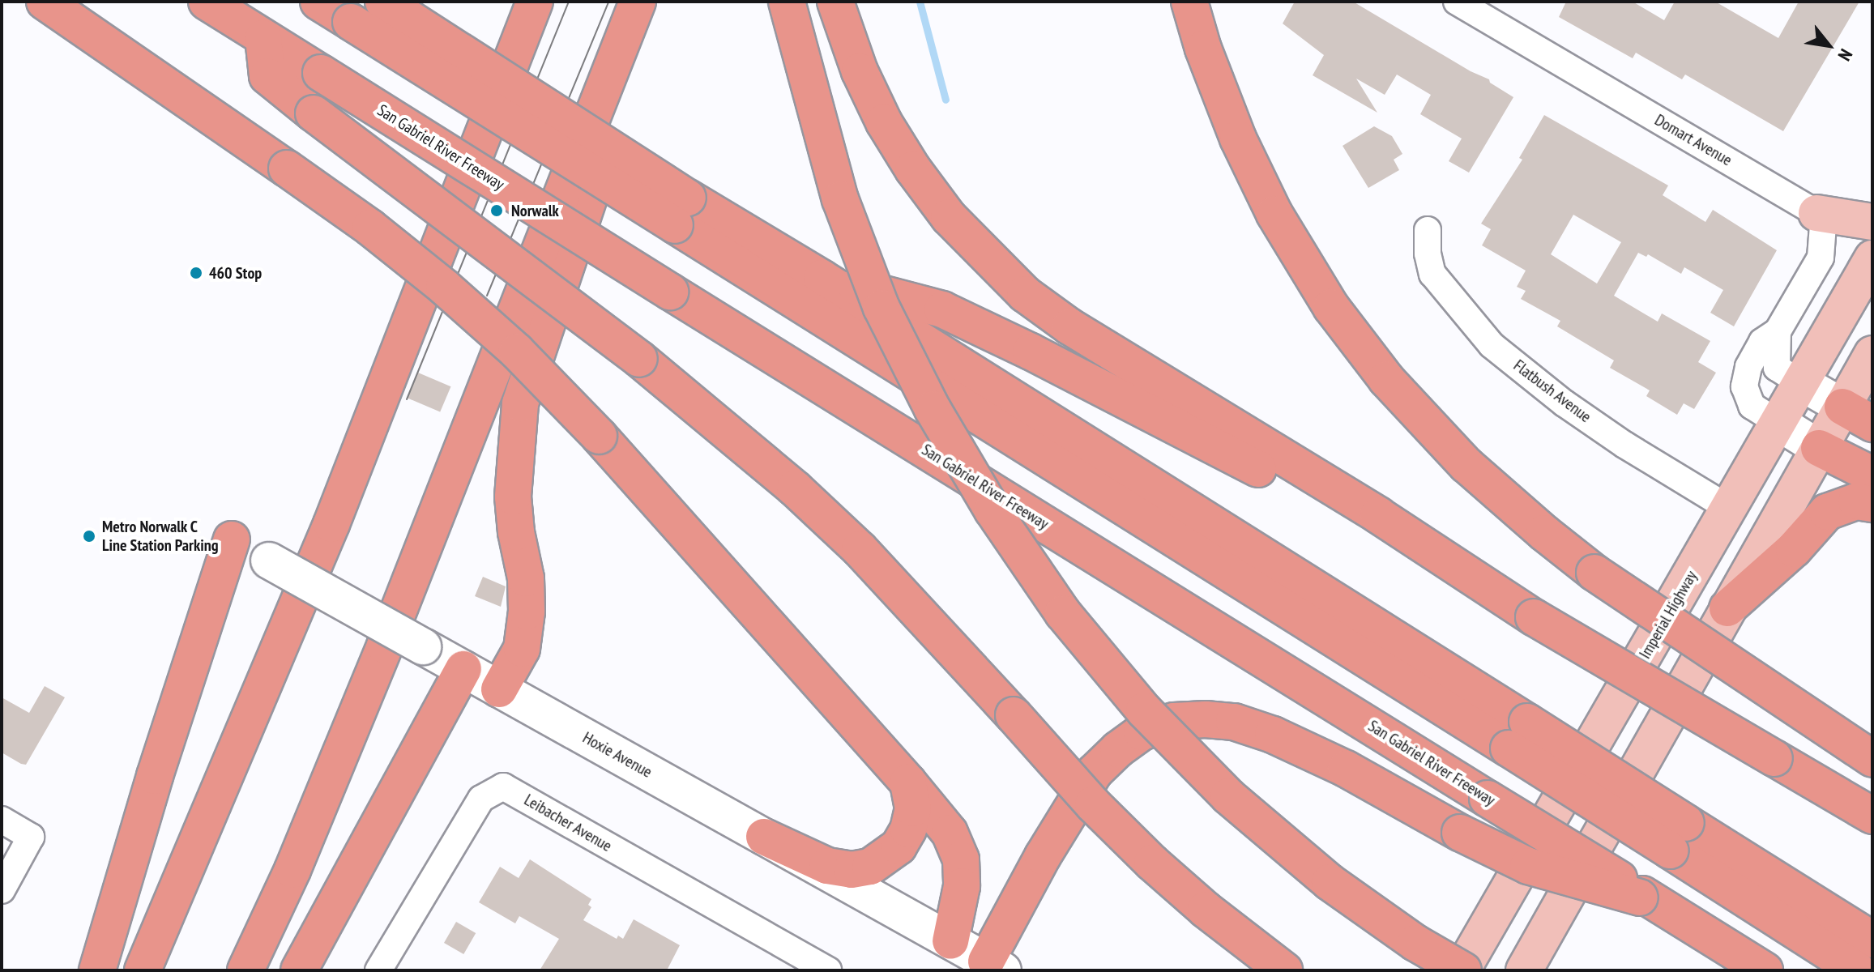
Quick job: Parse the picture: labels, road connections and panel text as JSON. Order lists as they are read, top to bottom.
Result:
{
  "streets": {
    "highway": ["San Gabriel River Freeway"],
    "main road": ["Imperial Highway", "Hoxie Avenue"],
    "street": ["Domart Avenue", "Flatbush Avenue", "Leibacher Avenue"]
  },
  "crossings": [
    ["Flatbush Avenue", "Imperial Highway"]
  ],
  "places": ["Norwalk", "460 Stop", "Metro Norwalk C Line Station Parking"],
  "north": "bottom right"
}
